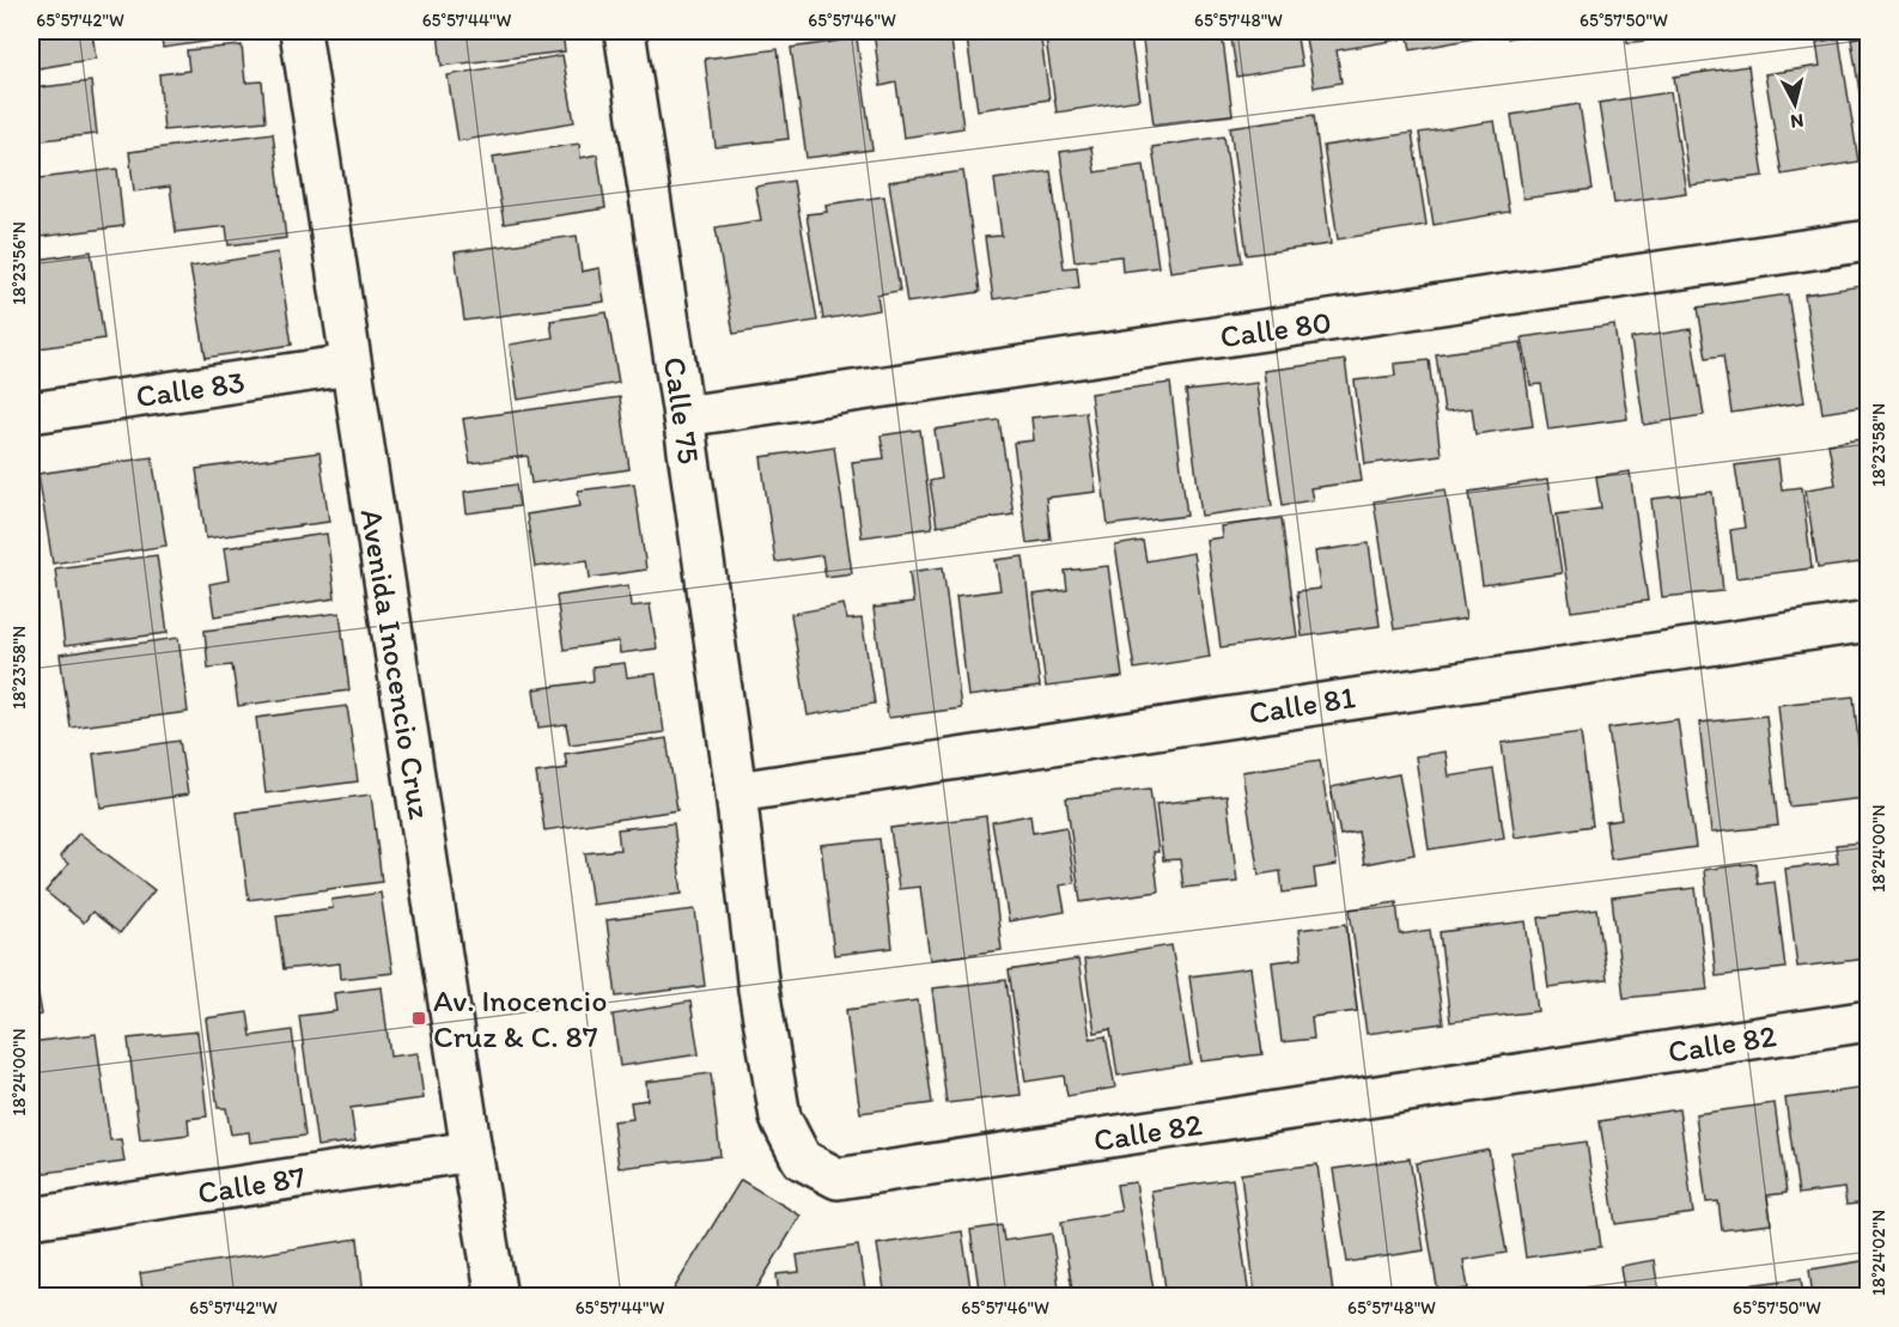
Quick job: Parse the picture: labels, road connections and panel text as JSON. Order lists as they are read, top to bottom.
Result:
{
  "streets": {
    "street": [
      "Calle 80",
      "Calle 83",
      "Calle 75",
      "Avenida Inocencio Cruz",
      "Calle 81",
      "Calle 82",
      "Calle 87"
    ]
  },
  "crossings": [
    ["Calle 80", "Calle 75"],
    ["Calle 83", "Avenida Inocencio Cruz"],
    ["Calle 75", "Calle 81"],
    ["Calle 75", "Calle 82"],
    ["Avenida Inocencio Cruz", "Calle 87"],
    ["Calle 81", "Calle 82"]
  ],
  "places": {
    "transit": ["Av. Inocencio Cruz & C. 87"]
  },
  "north": "bottom",
  "coordinates": [
    "65°57'42\"W",
    "65°57'44\"W",
    "65°57'46\"W",
    "65°57'48\"W",
    "65°57'50\"W",
    "18°23'56\"N",
    "18°23'58\"N",
    "18°24'00\"N",
    "18°24'02\"N"
  ]
}
